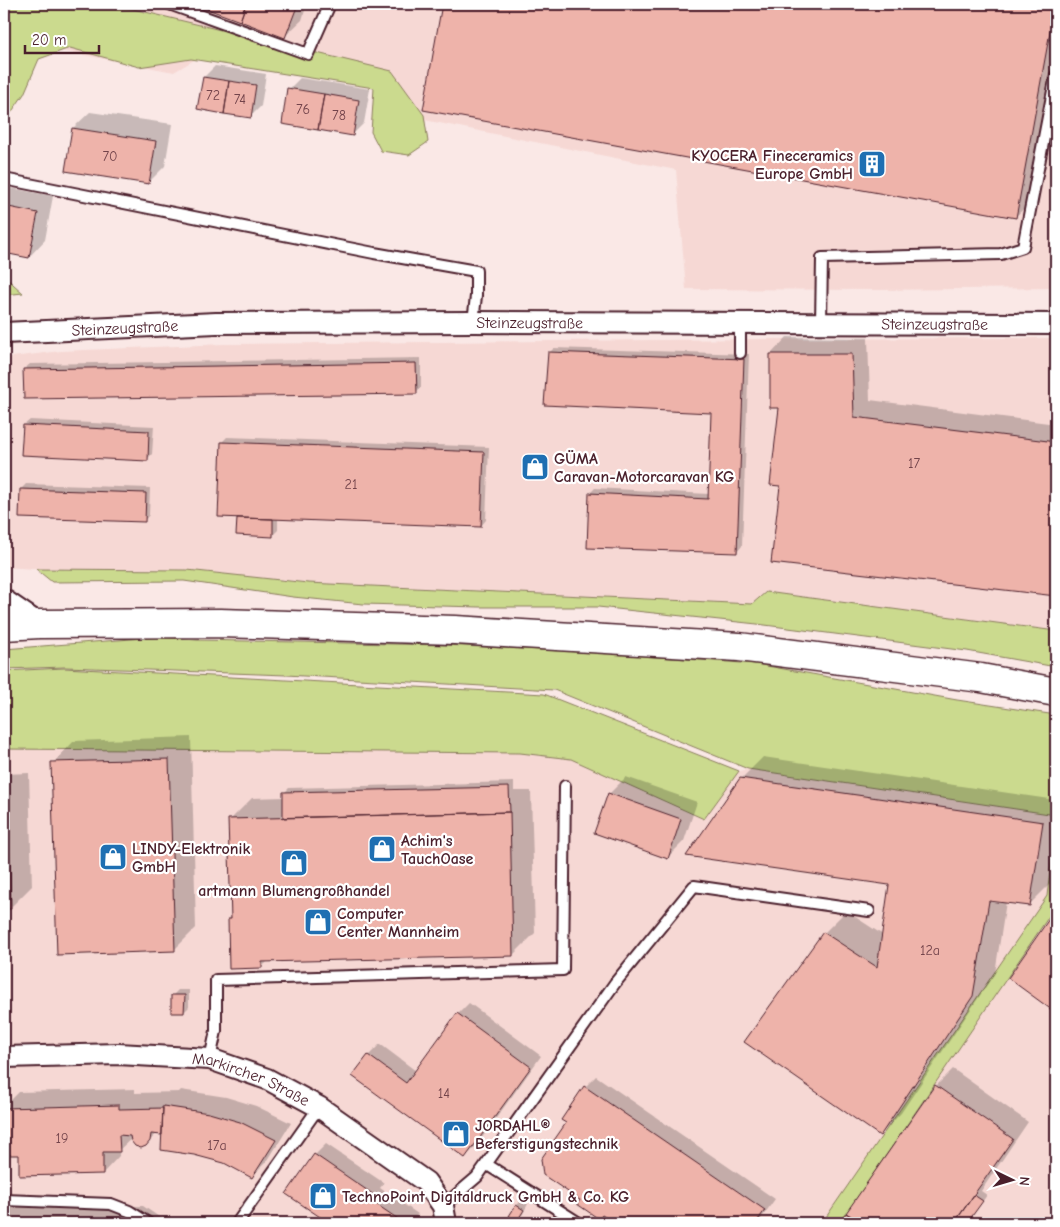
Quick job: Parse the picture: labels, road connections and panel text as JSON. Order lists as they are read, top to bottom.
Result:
{
  "streets": {
    "street": ["Steinzeugstraße", "Markircher Straße"]
  },
  "places": {
    "building": ["KYOCERA Fineceramics Europe GmbH"],
    "shop": [
      "GÜMA Caravan-Motorcaravan KG",
      "Achim's TauchOase",
      "LINDY-Elektronik GmbH",
      "artmann Blumengroßhandel",
      "Computer Center Mannheim",
      "JORDAHL® Beferstigungstechnik",
      "TechnoPoint Digitaldruck GmbH & Co. KG"
    ]
  },
  "house_numbers": [
    "72",
    "74",
    "76",
    "78",
    "70",
    "17",
    "21",
    "12a",
    "14",
    "19",
    "17a"
  ],
  "scale_bar": "20 m",
  "north": "right"
}
